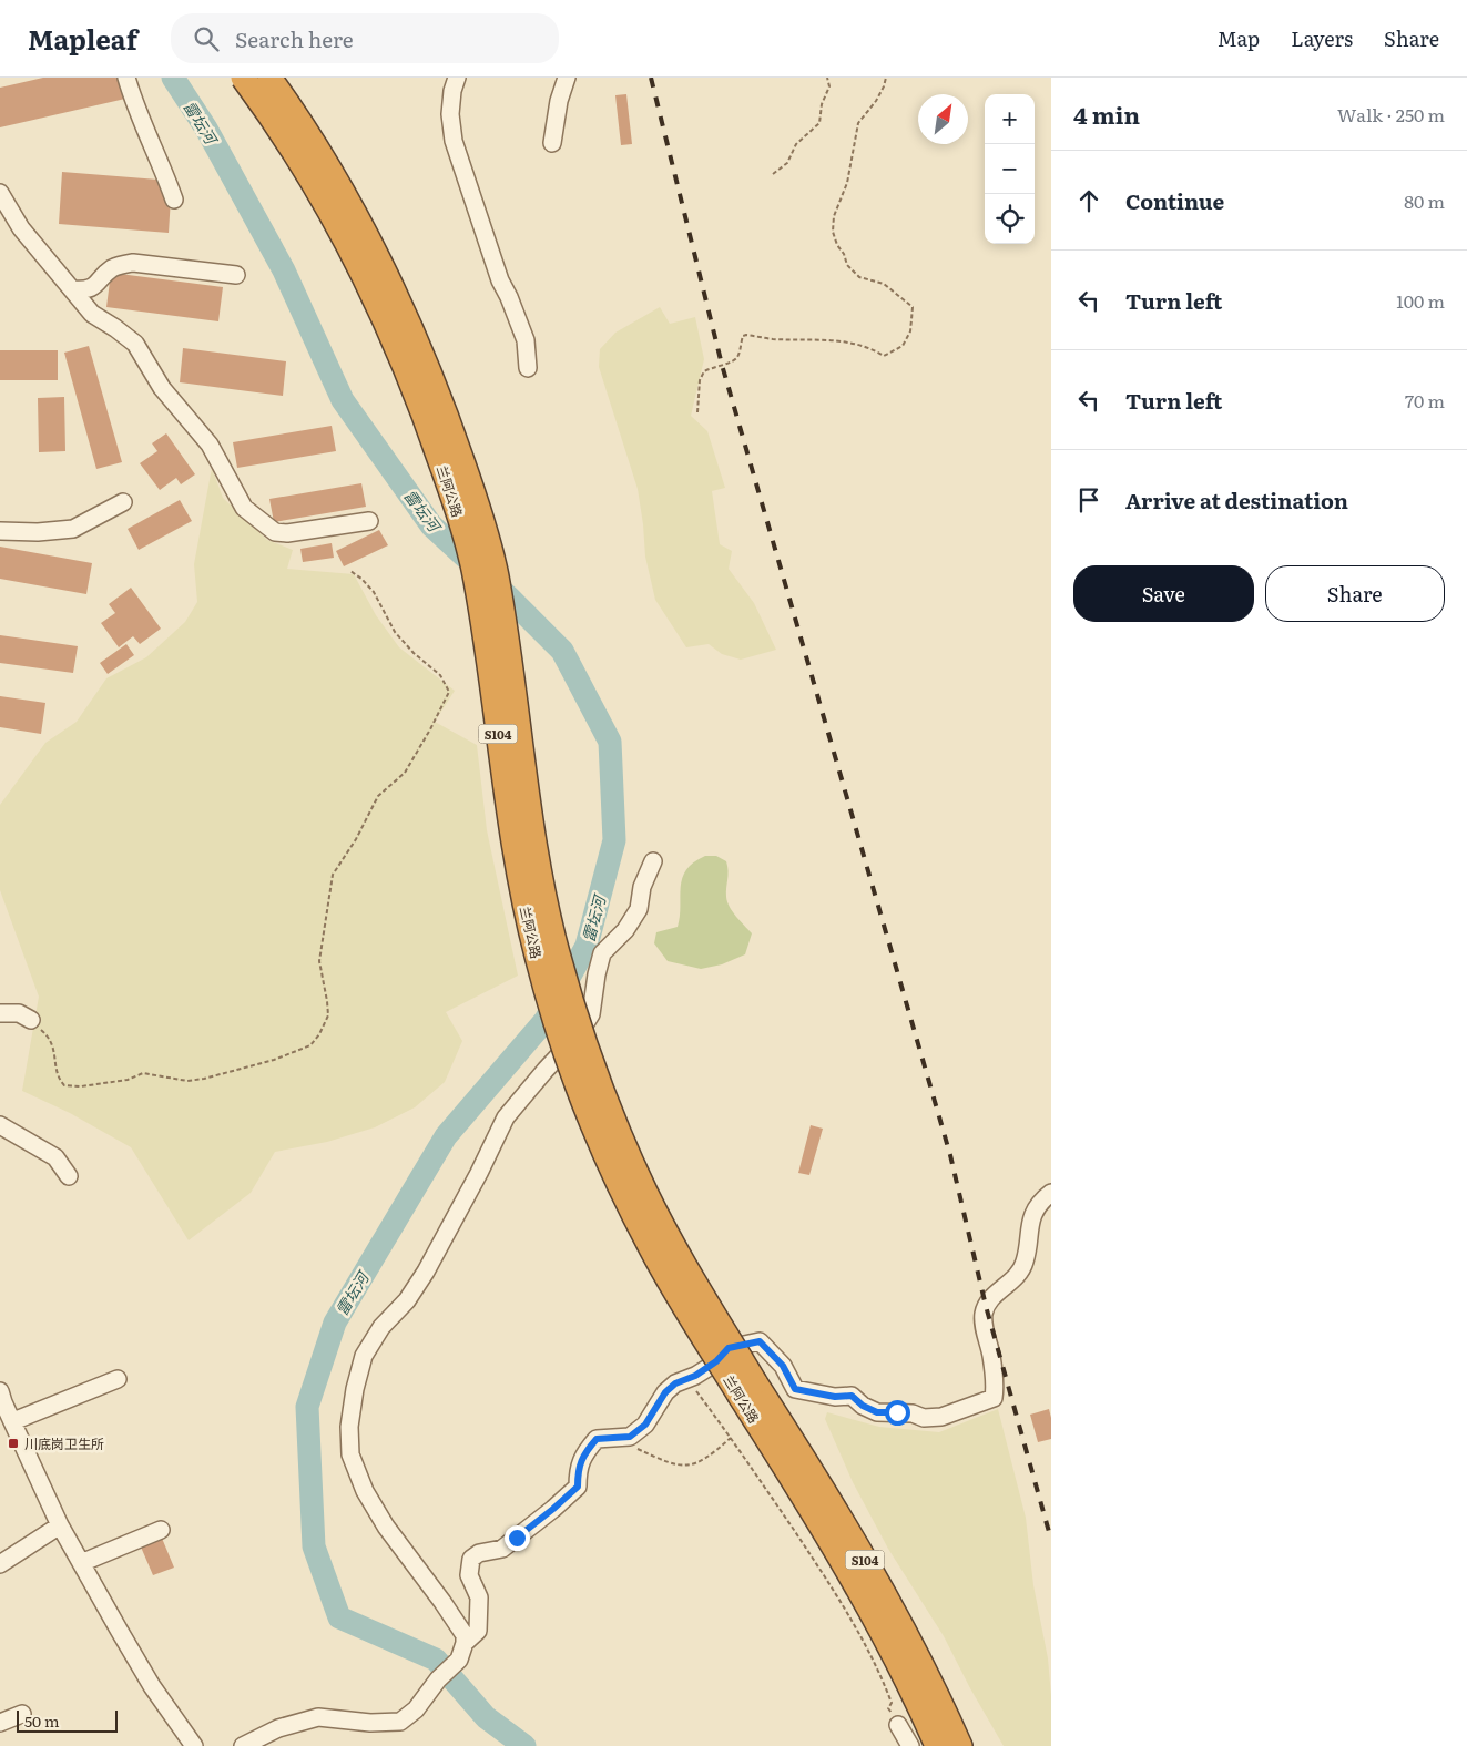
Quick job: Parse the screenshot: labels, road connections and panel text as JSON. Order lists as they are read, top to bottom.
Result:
{
  "streets": {
    "highway": ["兰阿公路", "S104"]
  },
  "water": ["雷坛河"],
  "places": {
    "transit": ["川底岗卫生所"]
  },
  "scale_bar": "50 m",
  "north": "top right",
  "page": {
    "header": "Mapleaf",
    "search": "Search here",
    "nav": ["Map", "Layers", "Share"],
    "heading": ["4 min", "Walk · 250 m"],
    "map_buttons": ["+", "−"],
    "list": [
      ["Continue", "80 m"],
      ["Turn left", "100 m"],
      ["Turn left", "70 m"],
      "Arrive at destination"
    ],
    "buttons": ["Save", "Share"],
    "scale": "50 m"
  }
}
